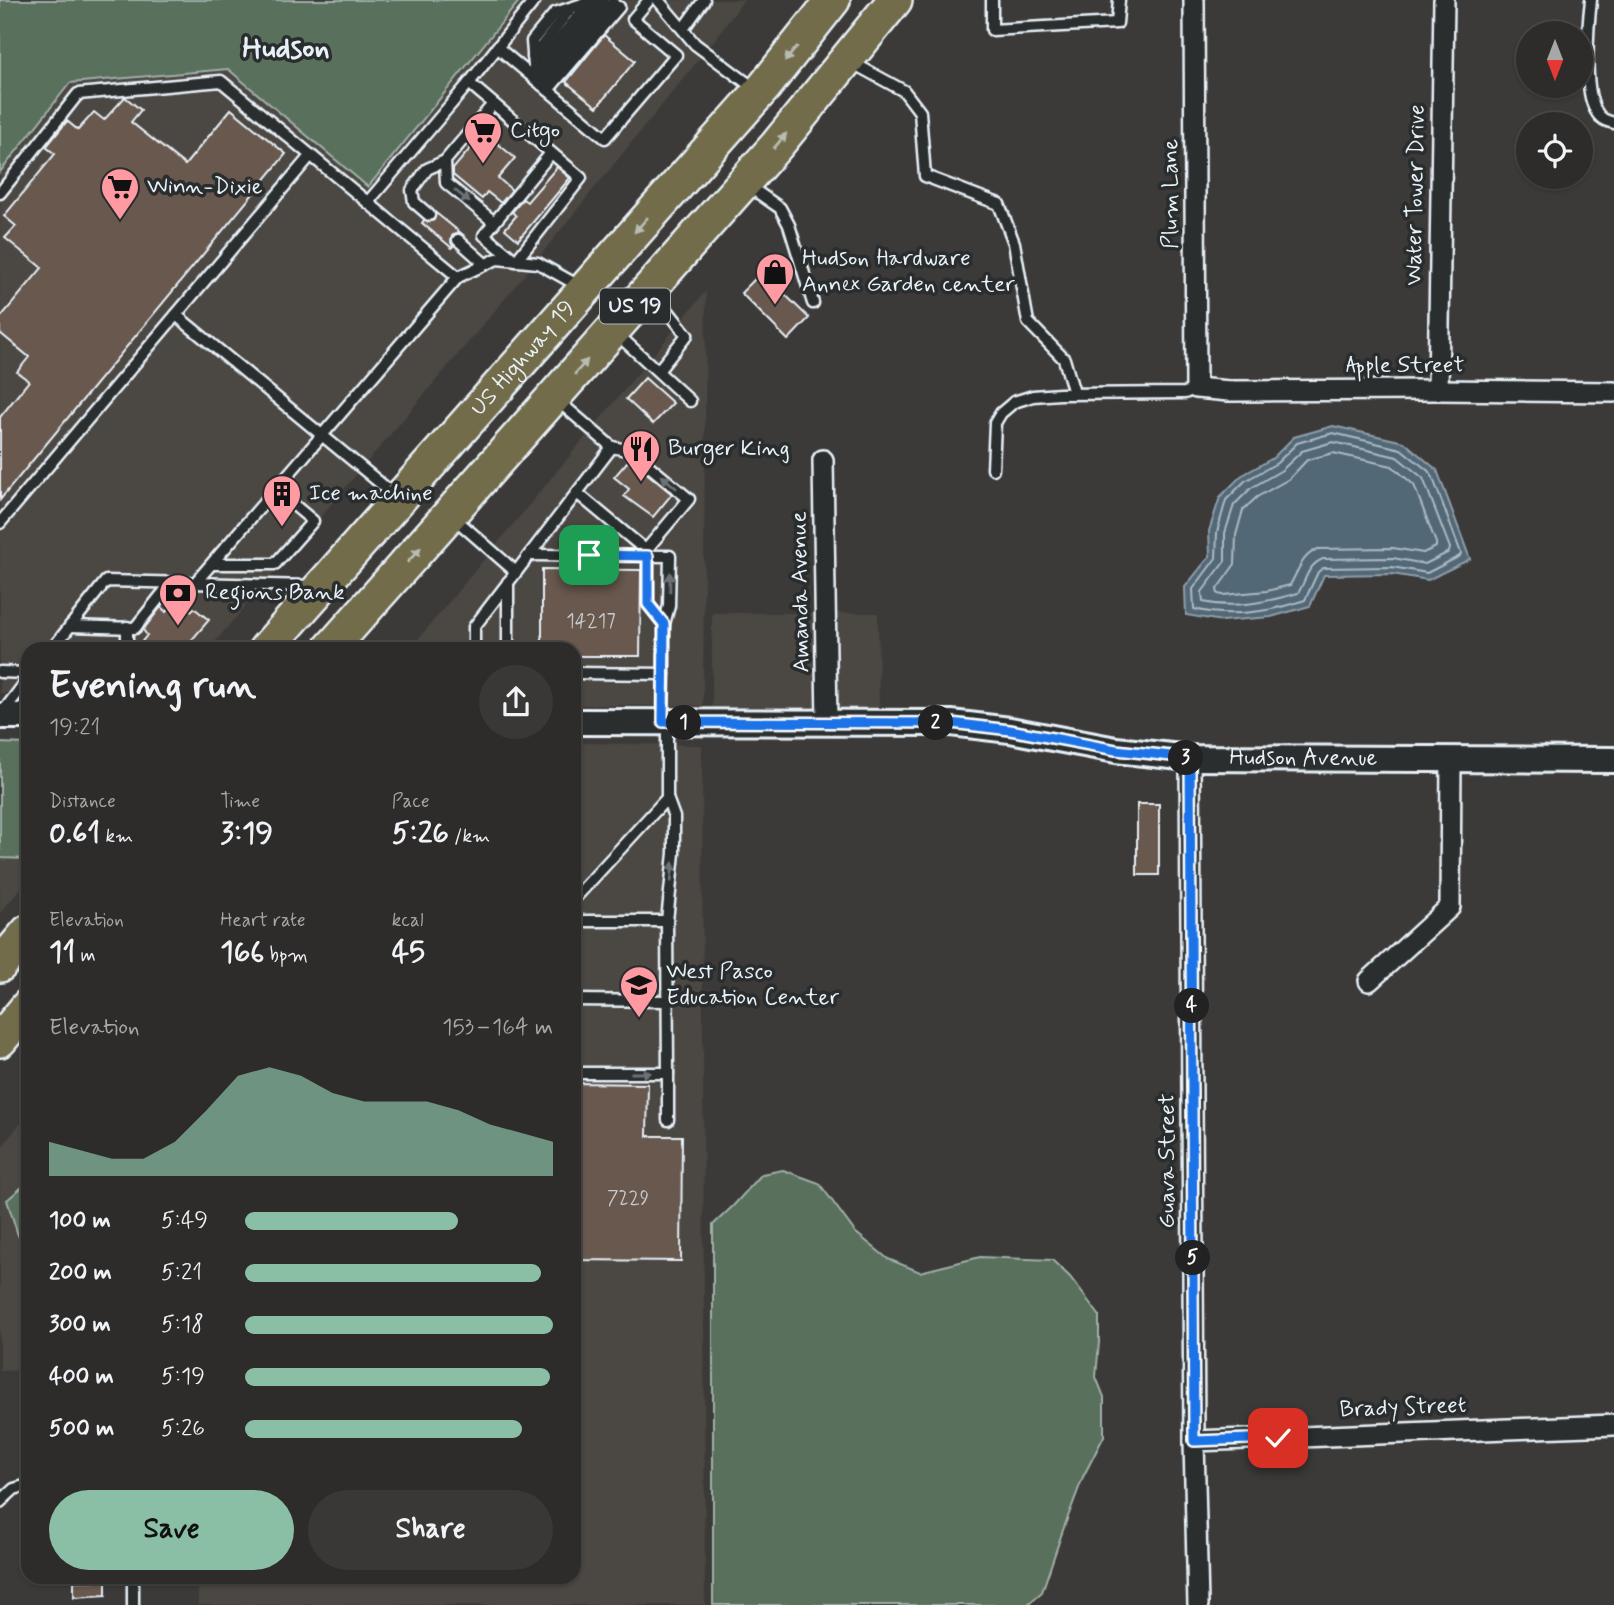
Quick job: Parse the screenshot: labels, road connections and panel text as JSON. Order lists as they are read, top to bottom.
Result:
{
  "streets": {
    "highway": ["US 19", "US Highway 19"],
    "street": [
      "Plum Lane",
      "Water Tower Drive",
      "Apple Street",
      "Amanda Avenue",
      "Hudson Avenue",
      "Guava Street",
      "Brady Street"
    ]
  },
  "crossings": [
    ["Plum Lane", "Apple Street"],
    ["Water Tower Drive", "Apple Street"],
    ["Amanda Avenue", "Hudson Avenue"],
    ["Hudson Avenue", "Guava Street"],
    ["Guava Street", "Brady Street"]
  ],
  "districts": ["Hudson"],
  "places": {
    "supermarket": ["Citgo", "Winn-Dixie"],
    "shop": ["Hudson Hardware Annex Garden center"],
    "restaurant": ["Burger King"],
    "building": ["Ice machine"],
    "bank": ["Regions Bank"],
    "school or university": ["West Pasco Education Center"]
  },
  "house_numbers": ["14217", "7229"],
  "north": "bottom",
  "page": {
    "heading": ["Evening run", "19:21"],
    "pins": [
      "1",
      "2",
      "3",
      "4",
      "5"
    ],
    "stats": [
      ["Distance", "0.61 km"],
      ["Time", "3:19"],
      ["Pace", "5:26 /km"],
      ["Elevation", "11 m"],
      ["Heart rate", "166 bpm"],
      ["kcal", "45"]
    ],
    "chart": ["Elevation", "153–164 m"],
    "list": [
      {
        "name": "100 m",
        "note": "5:49"
      },
      {
        "name": "200 m",
        "note": "5:21"
      },
      {
        "name": "300 m",
        "note": "5:18"
      },
      {
        "name": "400 m",
        "note": "5:19"
      },
      {
        "name": "500 m",
        "note": "5:26"
      }
    ],
    "buttons": ["Save", "Share"]
  }
}
